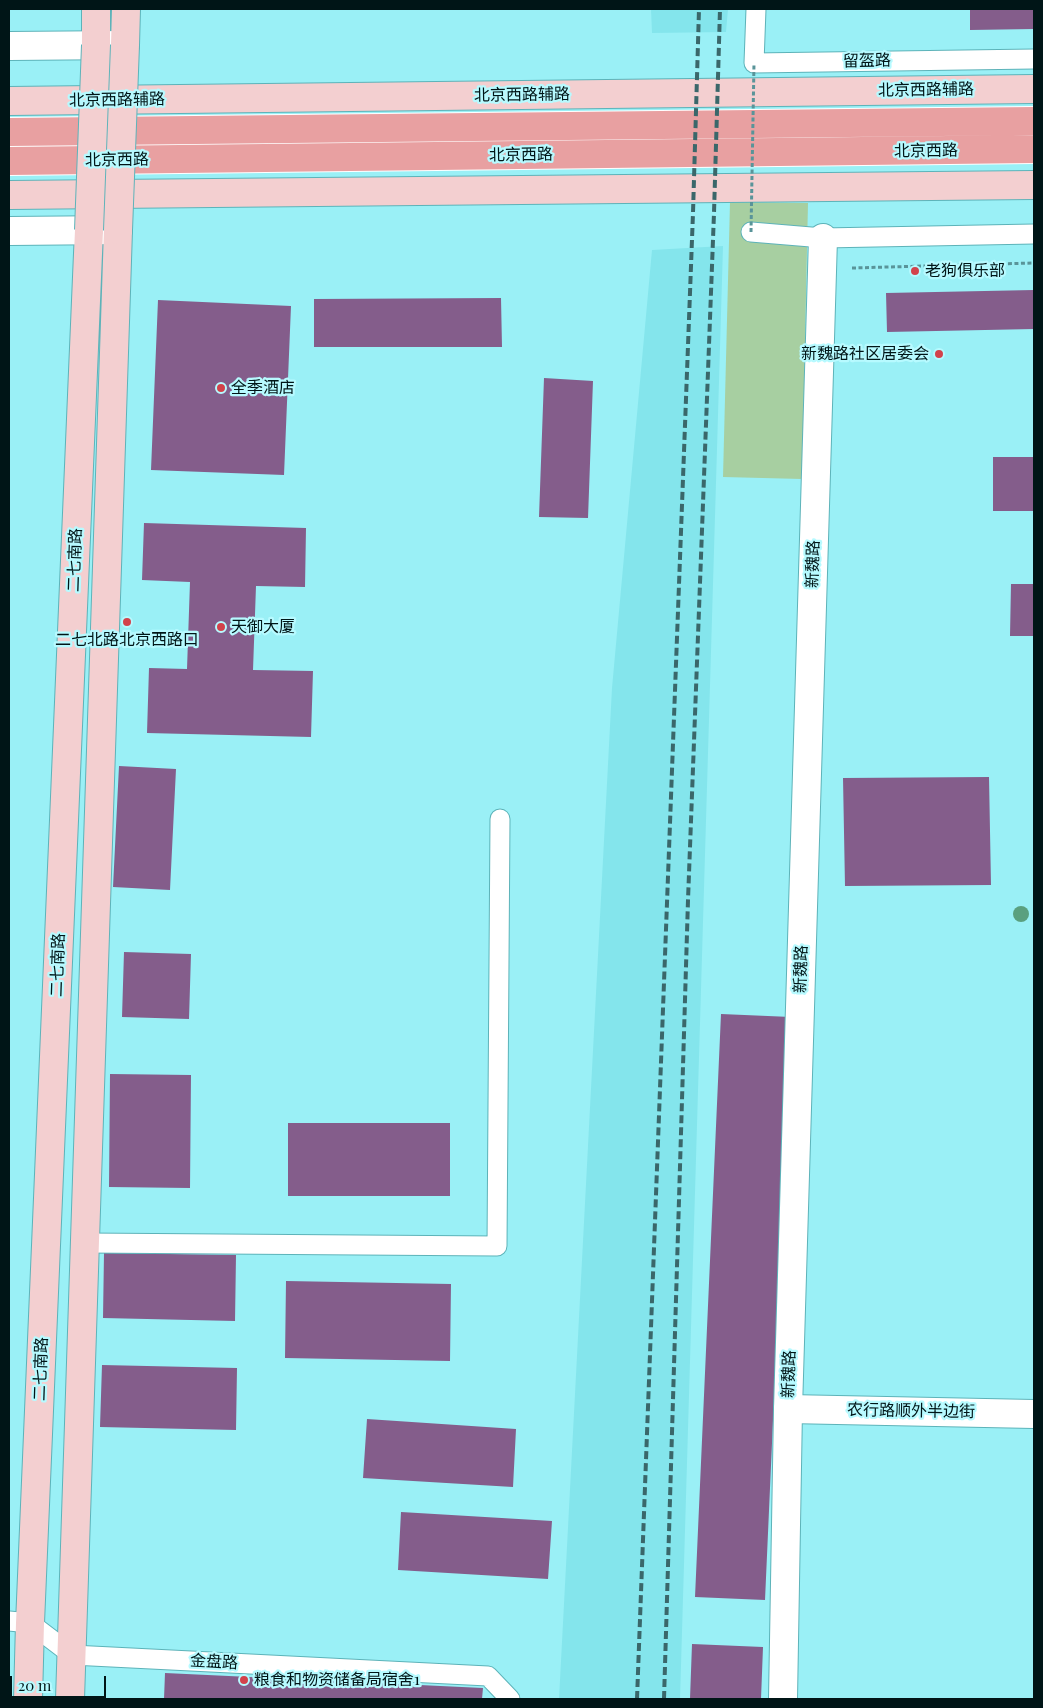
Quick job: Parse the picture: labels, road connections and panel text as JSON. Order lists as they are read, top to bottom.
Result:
{
  "streets": {
    "main road": ["北京西路辅路", "北京西路", "二七南路"],
    "street": ["新魏路", "农行路顺外半边街"],
    "lane": ["留盔路", "金盘路"]
  },
  "crossings": [
    ["二七南路", "金盘路"],
    ["新魏路", "农行路顺外半边街"]
  ],
  "places": [
    "老狗俱乐部",
    "新魏路社区居委会",
    "全季酒店",
    "二七北路北京西路口",
    "天御大厦",
    "粮食和物资储备局宿舍1"
  ],
  "scale_bar": "20 m"
}
